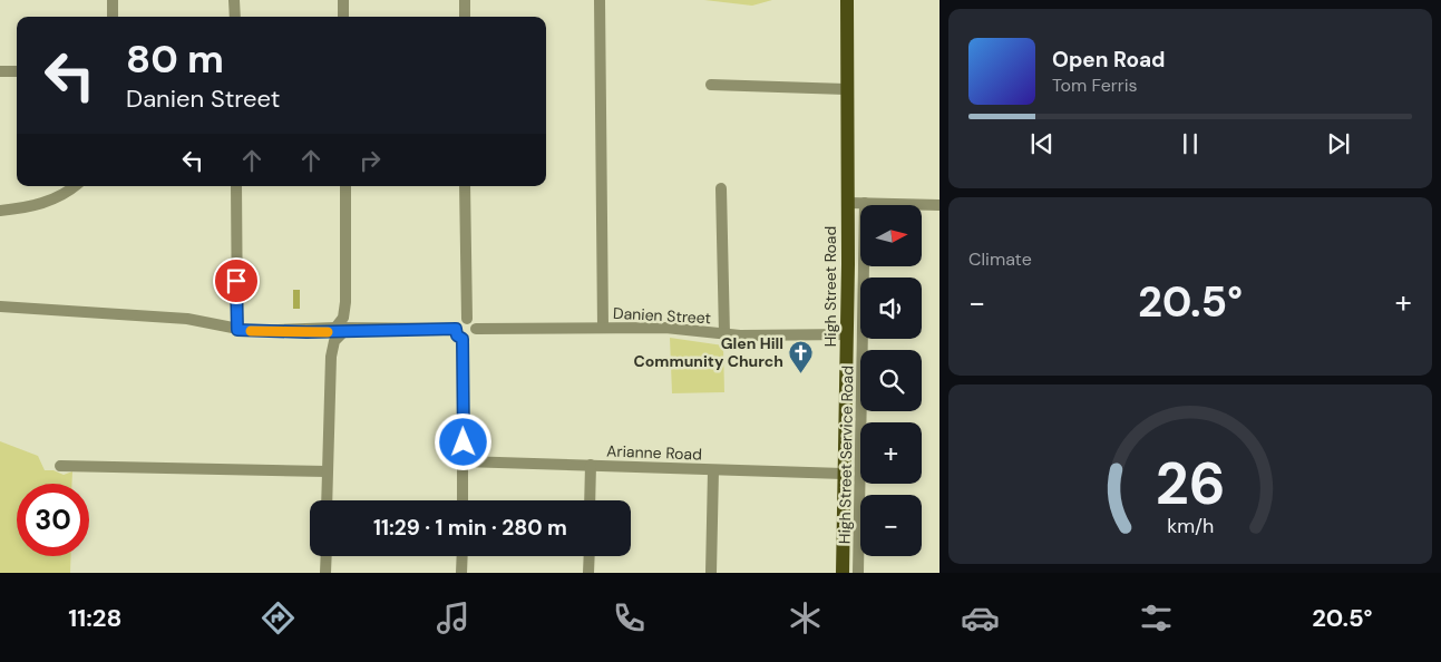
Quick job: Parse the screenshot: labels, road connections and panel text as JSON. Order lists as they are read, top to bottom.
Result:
{
  "streets": {
    "main road": ["High Street Road"],
    "street": ["Danien Street", "Arianne Road", "High Street Service Road"]
  },
  "crossings": [
    ["High Street Road", "Danien Street"],
    ["High Street Road", "Arianne Road"]
  ],
  "places": {
    "church": ["Glen Hill Community Church"]
  },
  "north": "right",
  "page": {
    "turn": ["80 m", "Danien Street"],
    "song": ["Open Road", "Tom Ferris"],
    "tile": "Climate",
    "map_buttons": ["+", "−"],
    "heat": ["−", "20.5°", "+"],
    "limit": "30",
    "trip": "11:29 · 1 min · 280 m",
    "tabs": ["11:28", "20.5°"],
    "gauge": ["26", "km/h"]
  }
}
